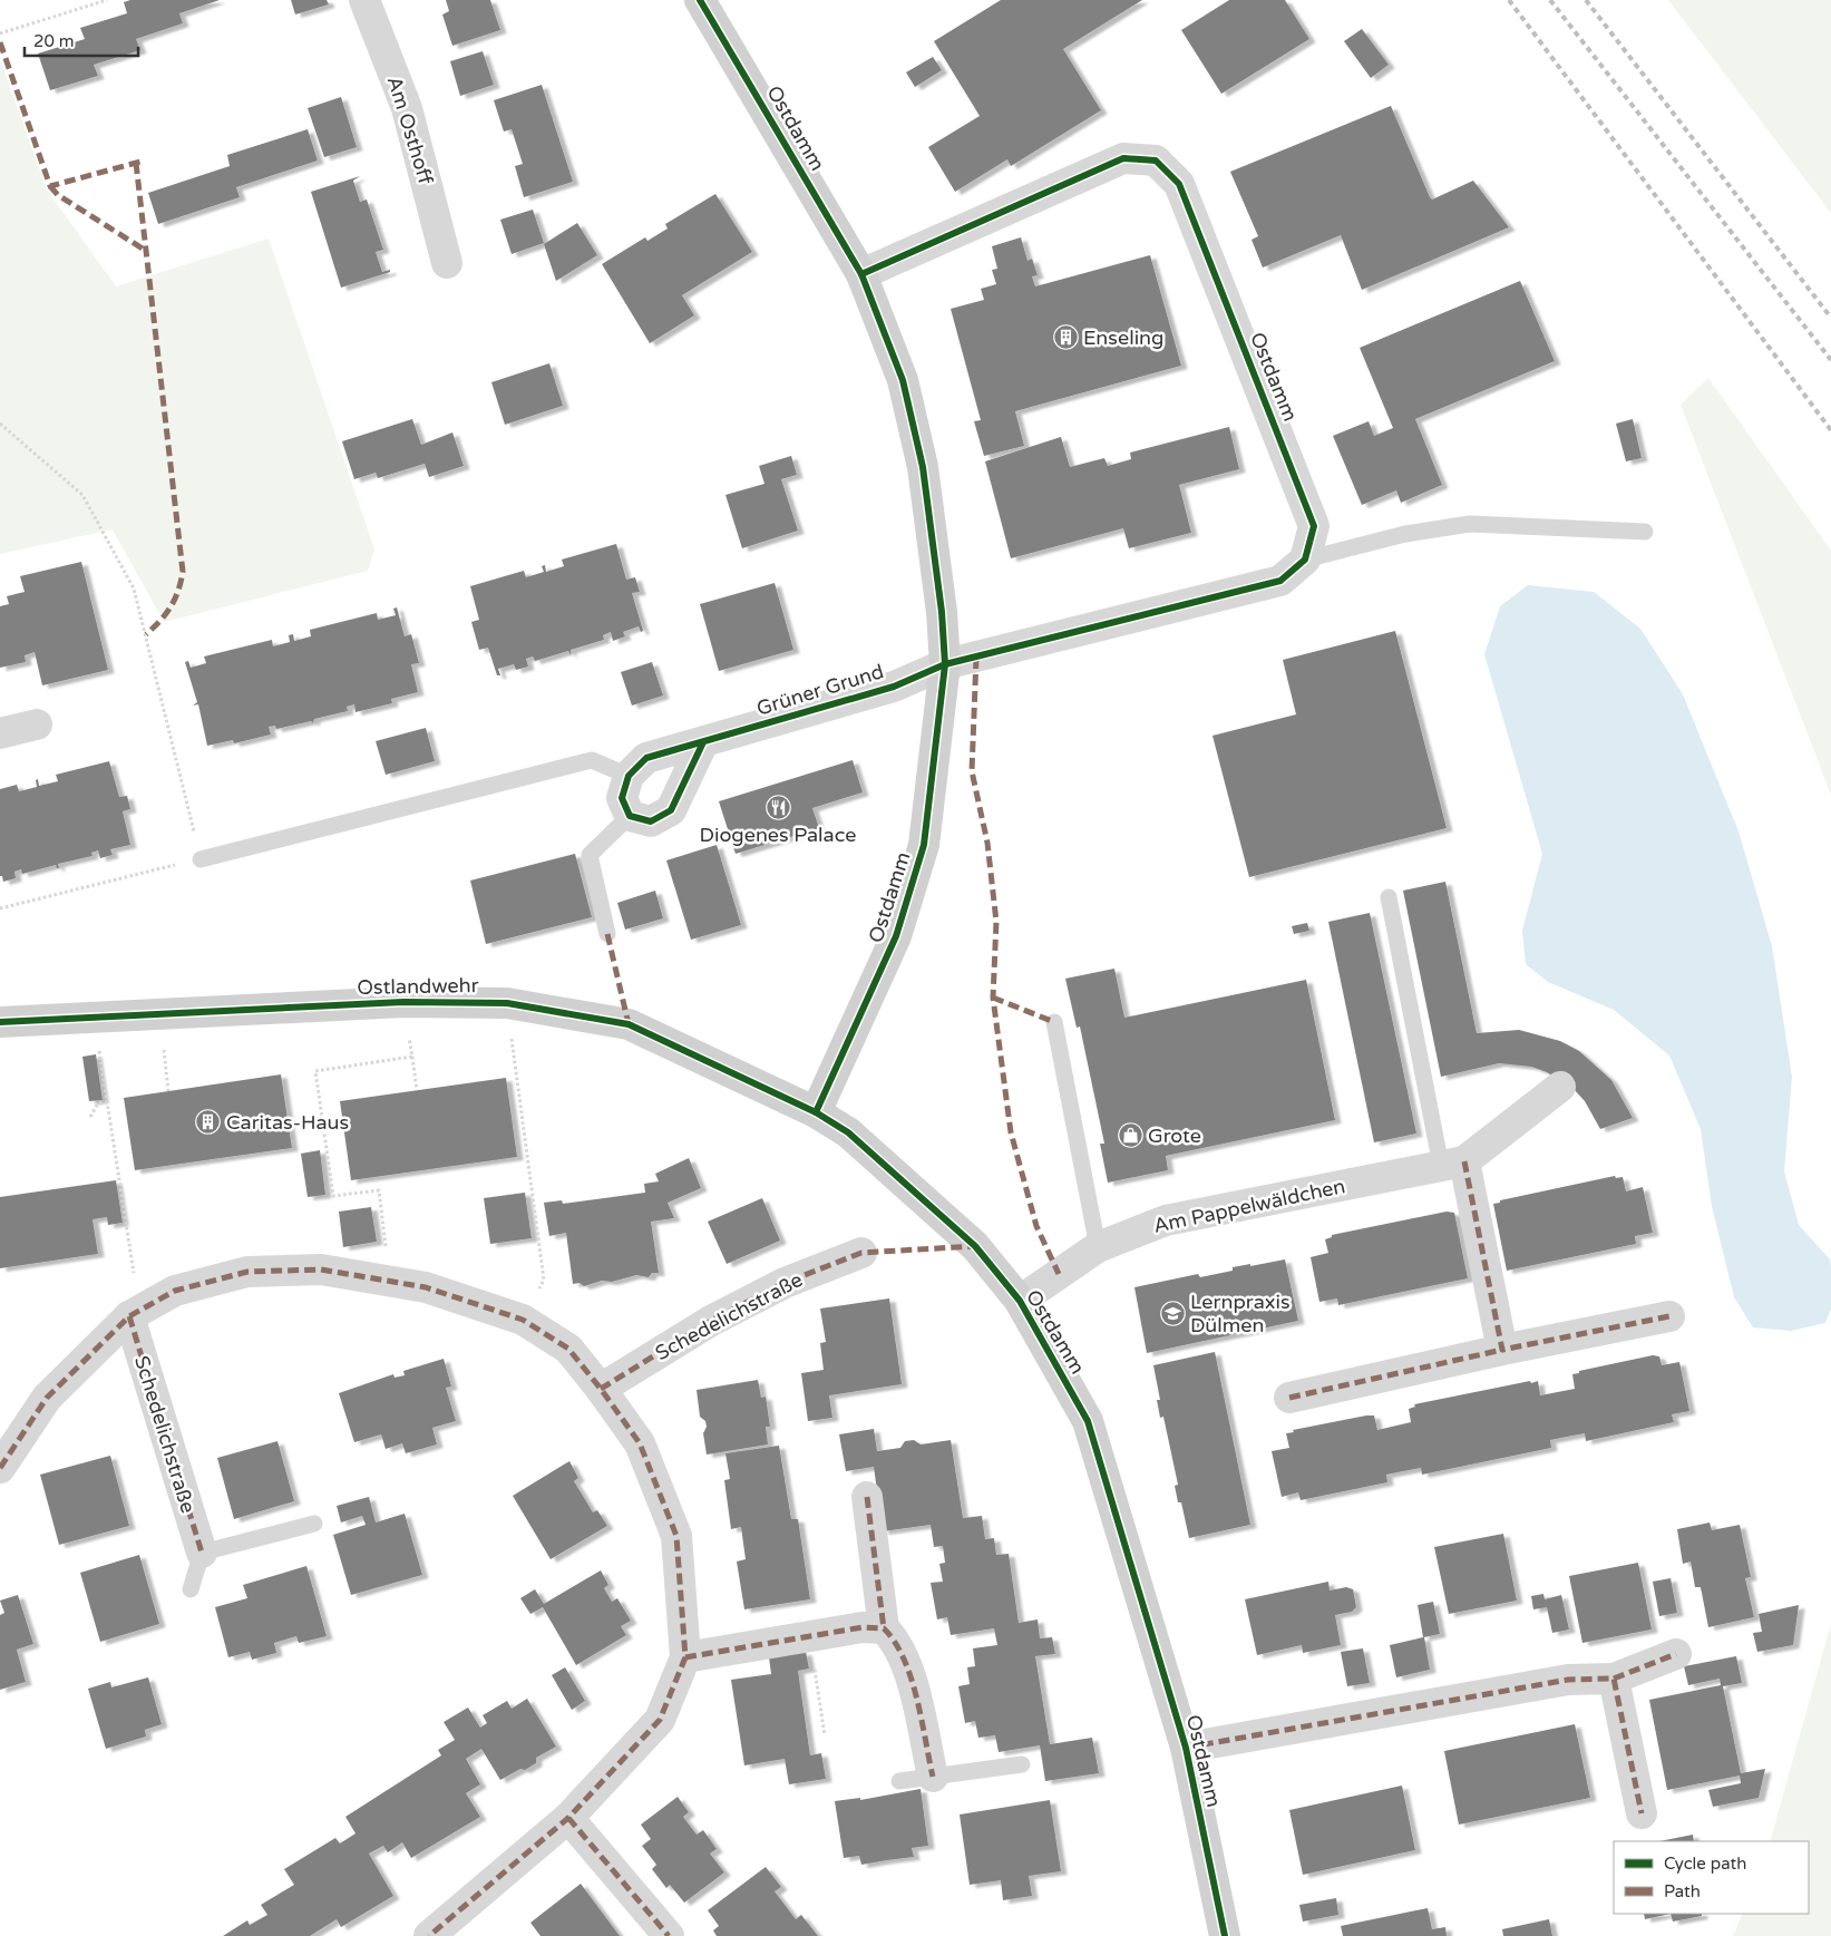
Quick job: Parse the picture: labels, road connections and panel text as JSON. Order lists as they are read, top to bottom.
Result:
{
  "streets": {
    "street": [
      "Ostdamm",
      "Am Osthoff",
      "Grüner Grund",
      "Ostlandwehr",
      "Am Pappelwäldchen",
      "Schedelichstraße"
    ]
  },
  "crossings": [
    ["Ostdamm", "Grüner Grund"],
    ["Ostdamm", "Ostlandwehr"],
    ["Ostdamm", "Am Pappelwäldchen"]
  ],
  "places": {
    "building": ["Enseling", "Caritas-Haus"],
    "restaurant": ["Diogenes Palace"],
    "shop": ["Grote"],
    "school or university": ["Lernpraxis Dülmen"]
  },
  "legend": ["Cycle path", "Path"],
  "scale_bar": "20 m"
}
